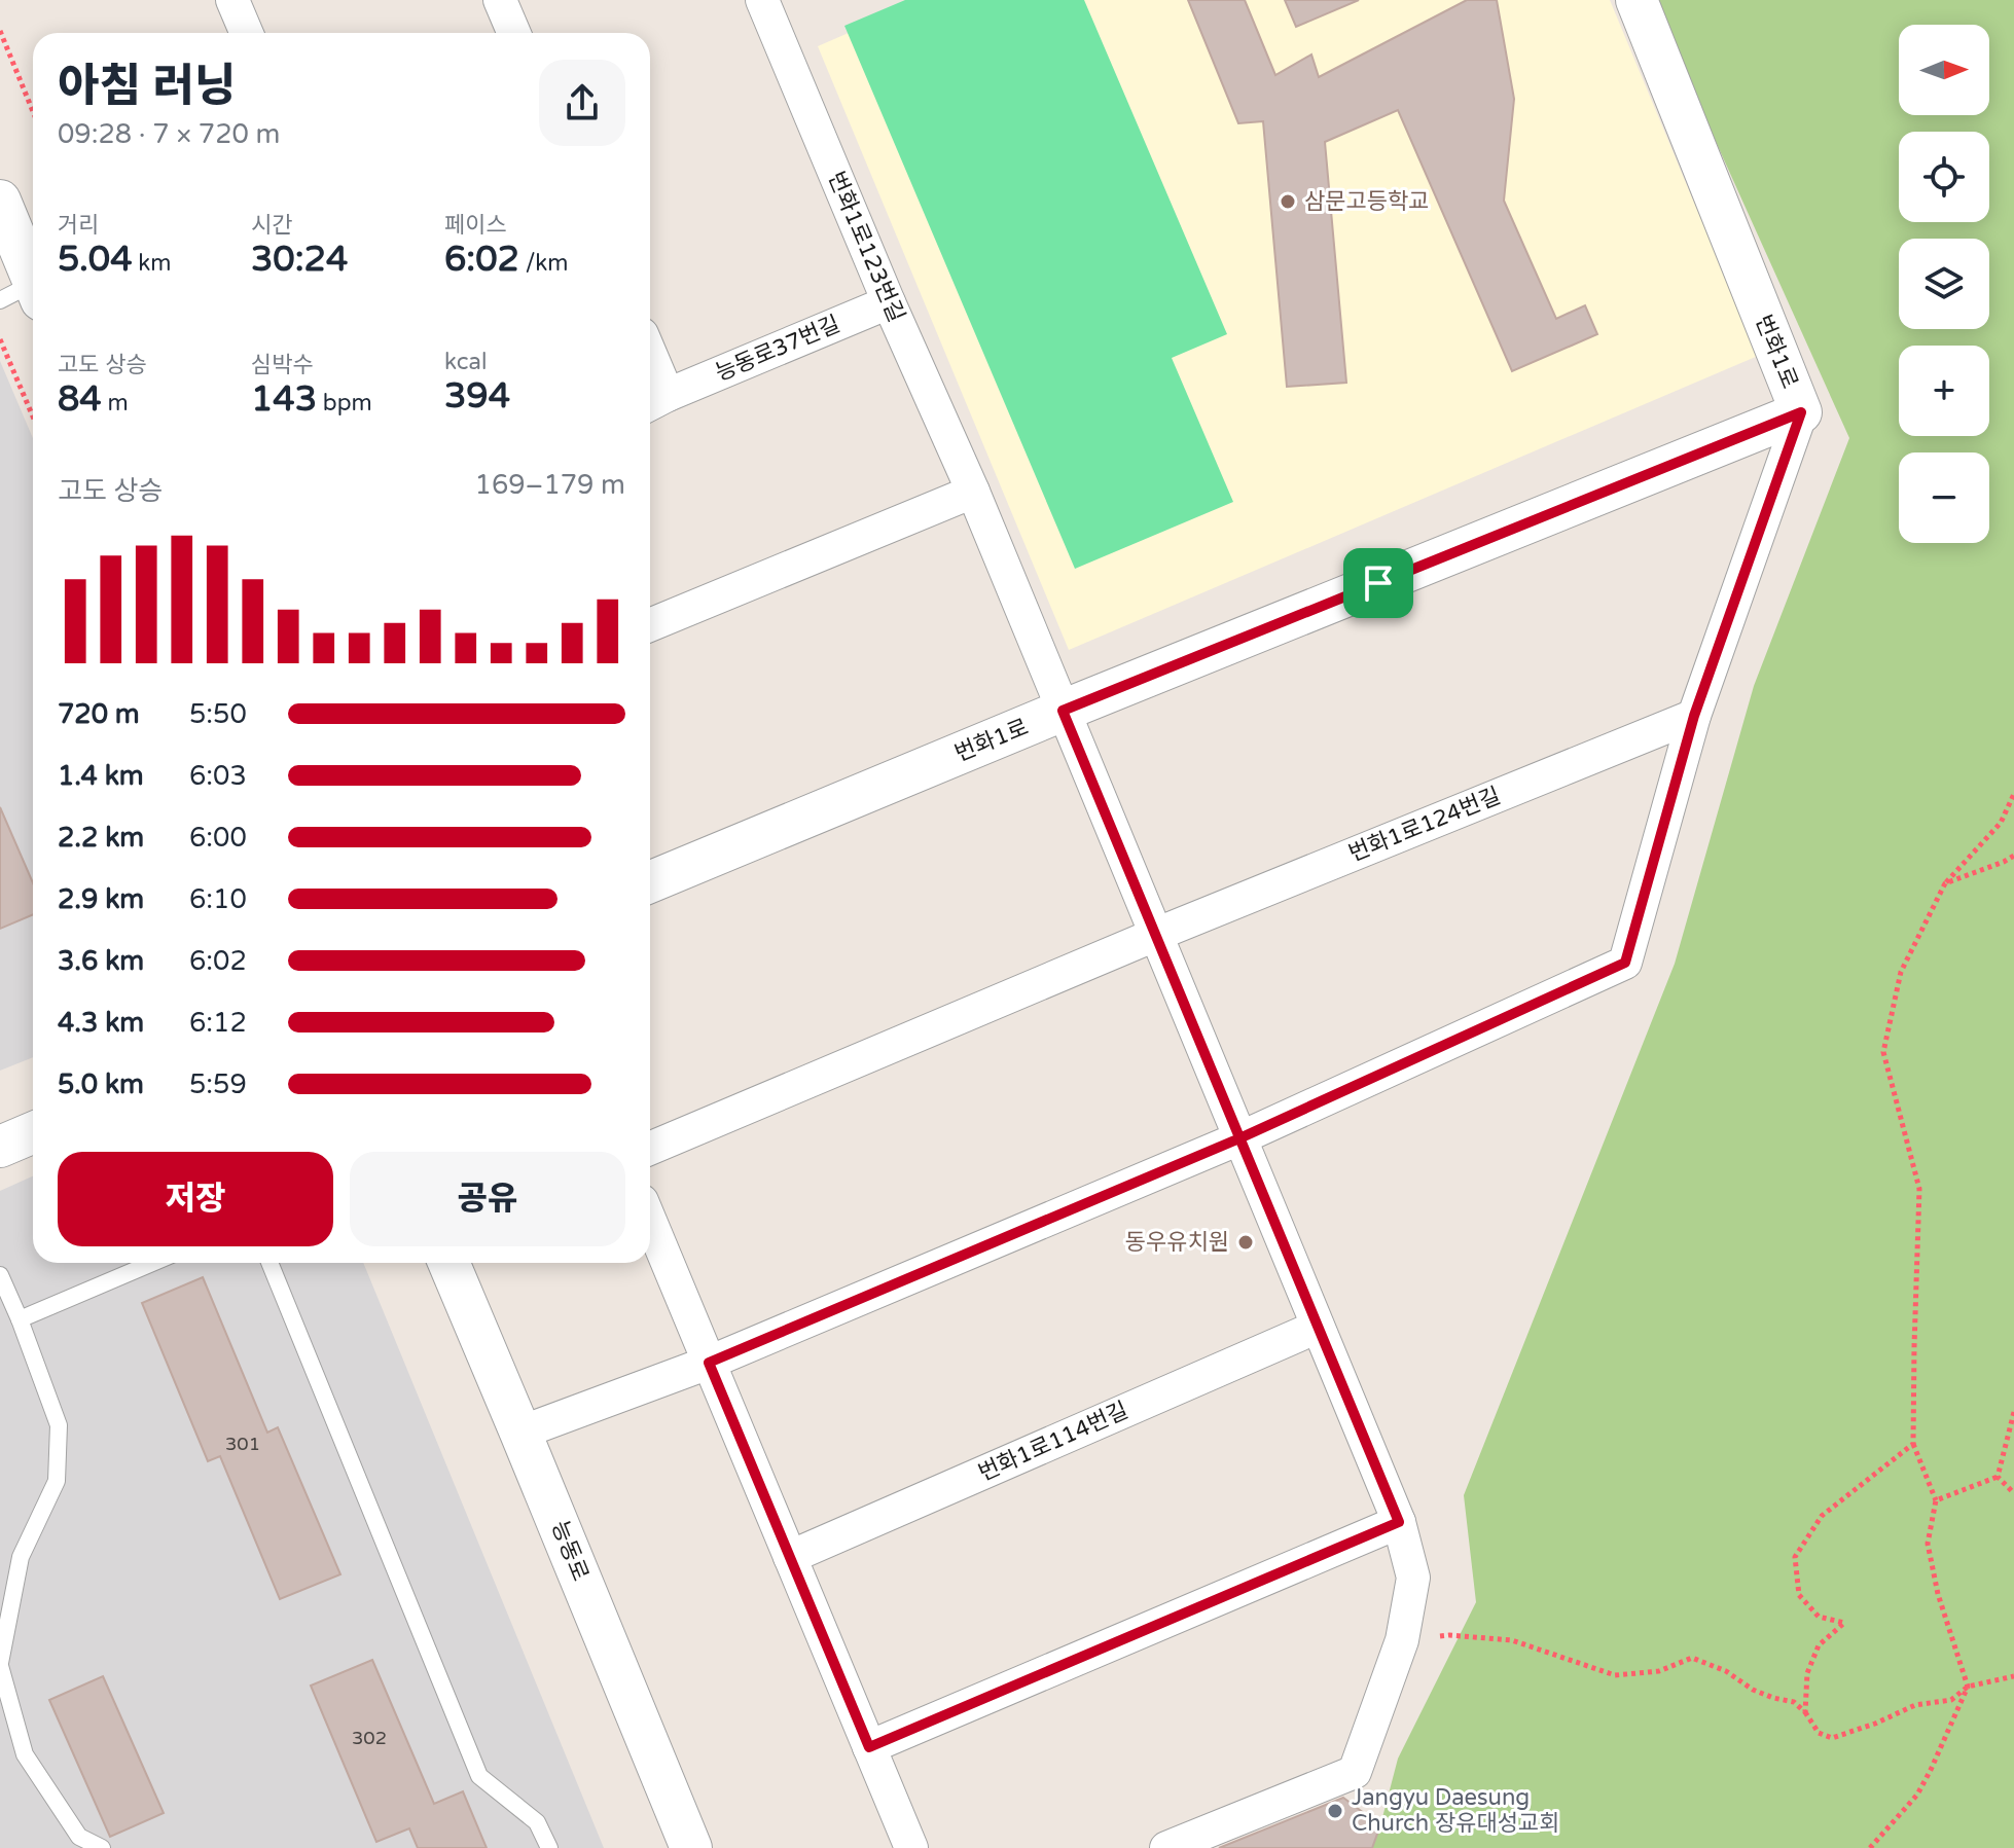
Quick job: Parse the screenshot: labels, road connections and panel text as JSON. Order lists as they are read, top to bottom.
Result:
{
  "streets": {
    "street": [
      "번화1로123번길",
      "능동로37번길",
      "번화1로",
      "번화1로124번길",
      "번화1로114번길",
      "능동로"
    ]
  },
  "crossings": [
    ["번화1로123번길", "능동로37번길"],
    ["번화1로123번길", "번화1로"]
  ],
  "places": ["삼문고등학교", "동우유치원", "Jangyu Daesung Church 장유대성교회"],
  "house_numbers": ["301", "302"],
  "north": "right",
  "page": {
    "map_buttons": ["+", "−"],
    "heading": ["아침 러닝", "09:28 · 7 × 720 m"],
    "stats": [
      ["거리", "5.04 km"],
      ["시간", "30:24"],
      ["페이스", "6:02 /km"],
      ["고도 상승", "84 m"],
      ["심박수", "143 bpm"],
      ["kcal", "394"]
    ],
    "chart": ["고도 상승", "169–179 m"],
    "list": [
      {
        "name": "720 m",
        "note": "5:50"
      },
      {
        "name": "1.4 km",
        "note": "6:03"
      },
      {
        "name": "2.2 km",
        "note": "6:00"
      },
      {
        "name": "2.9 km",
        "note": "6:10"
      },
      {
        "name": "3.6 km",
        "note": "6:02"
      },
      {
        "name": "4.3 km",
        "note": "6:12"
      },
      {
        "name": "5.0 km",
        "note": "5:59"
      }
    ],
    "buttons": ["저장", "공유"]
  }
}
